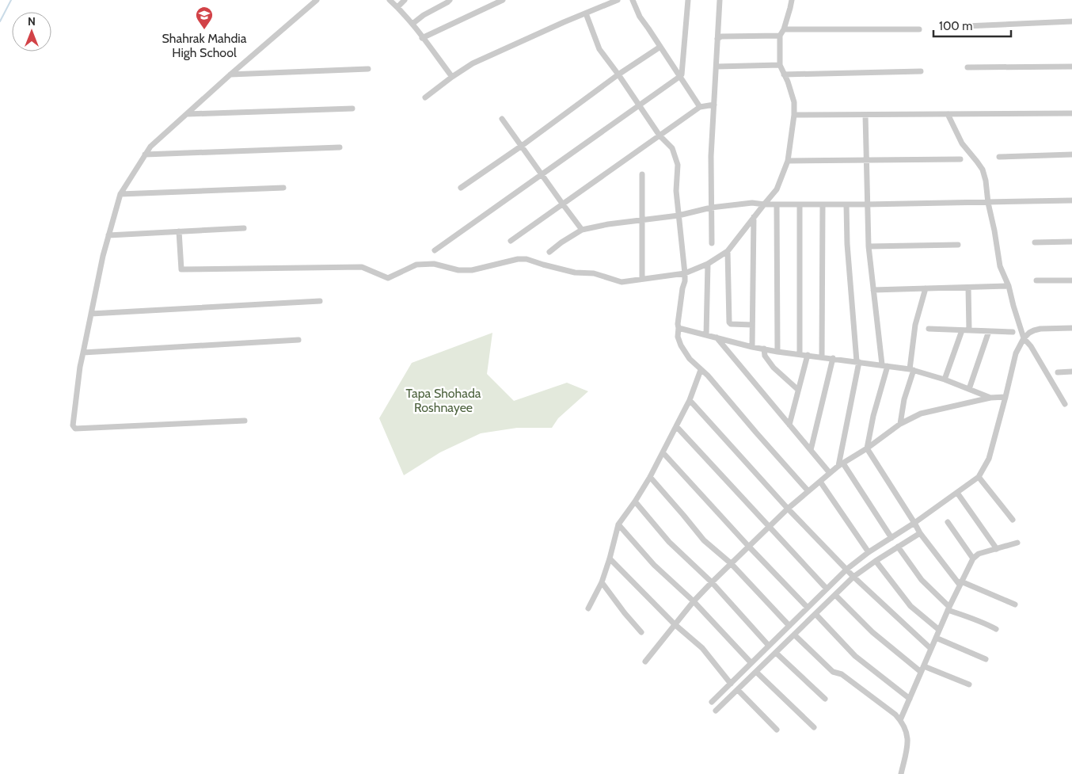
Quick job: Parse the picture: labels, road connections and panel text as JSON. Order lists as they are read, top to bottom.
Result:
{
  "parks": ["Tapa Shohada Roshnayee"],
  "places": {
    "school or university": ["Shahrak Mahdia High School"]
  },
  "scale_bar": "100 m",
  "north": "top"
}
